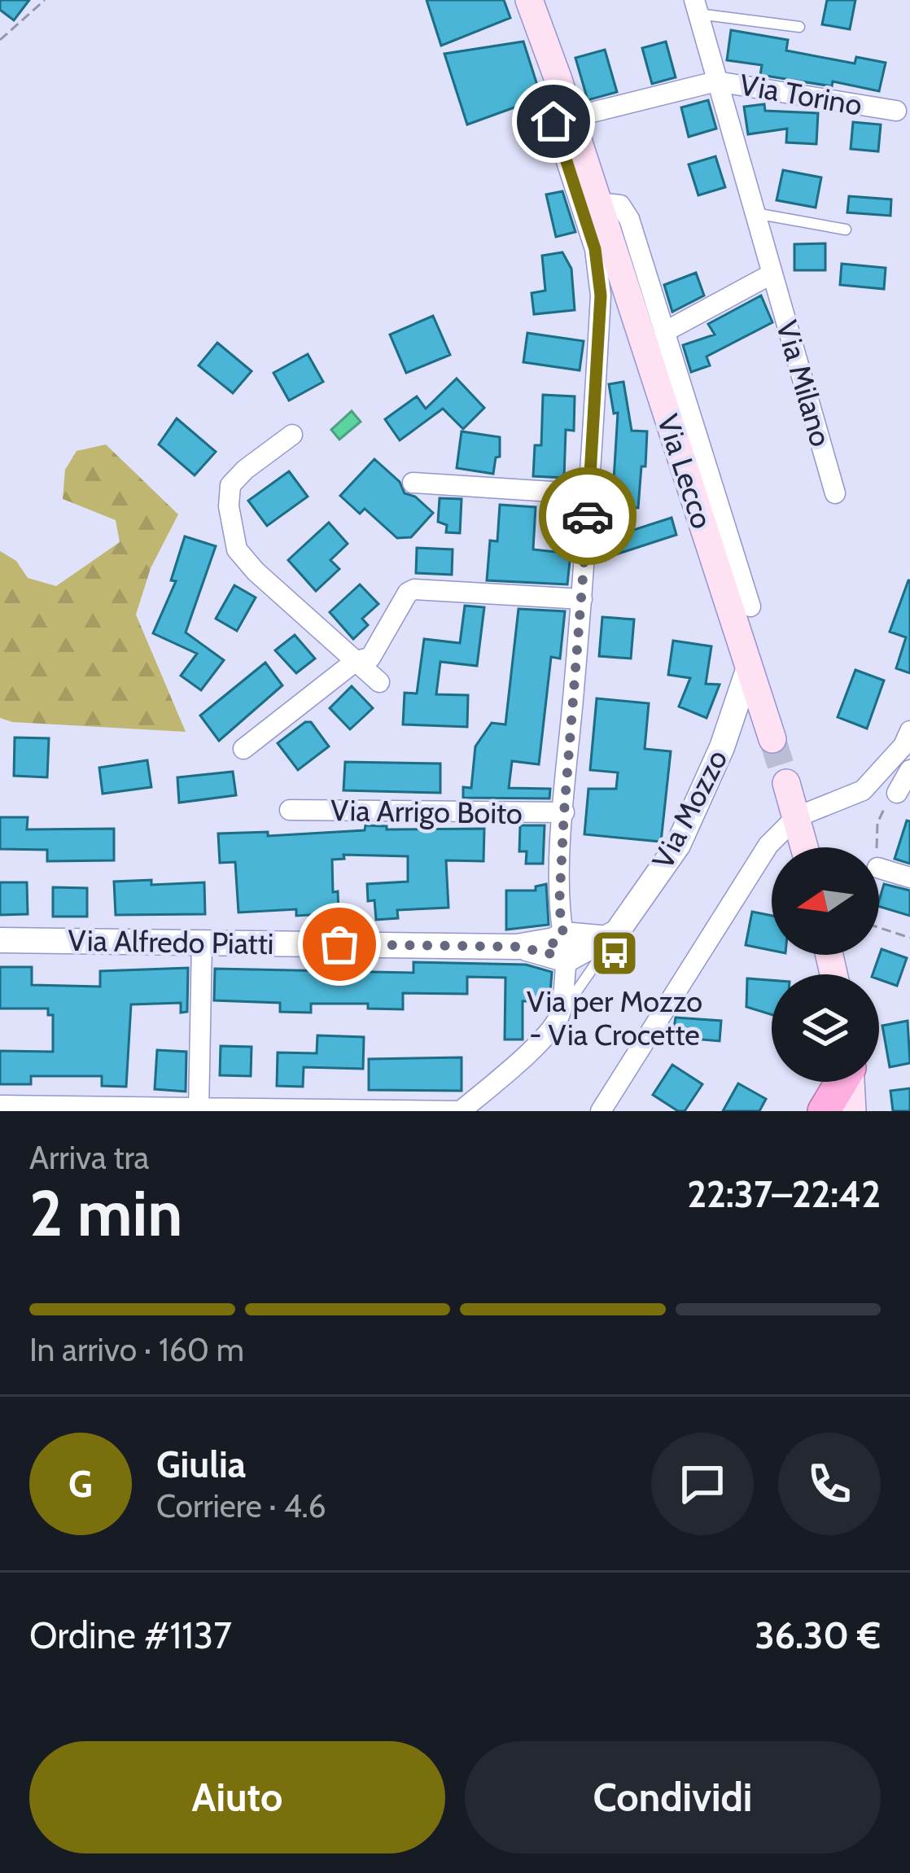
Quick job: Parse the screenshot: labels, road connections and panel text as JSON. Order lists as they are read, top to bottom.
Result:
{
  "streets": {
    "main road": ["Via Lecco"],
    "street": [
      "Via Torino",
      "Via Milano",
      "Via Mozzo",
      "Via Arrigo Boito",
      "Via Alfredo Piatti"
    ]
  },
  "crossings": [
    ["Via Torino", "Via Milano"],
    ["Via Lecco", "Via Mozzo"],
    ["Via Mozzo", "Via Alfredo Piatti"]
  ],
  "places": {
    "bus stop": ["Via per Mozzo - Via Crocette"]
  },
  "north": "left",
  "page": {
    "heading": ["2 min", "Arriva tra", "22:37–22:42"],
    "panel": [
      "Giulia",
      "Corriere · 4.6",
      "Ordine #1137",
      "36.30 €"
    ],
    "bar": "In arrivo · 160 m",
    "round": "G",
    "buttons": ["Aiuto", "Condividi"]
  }
}
